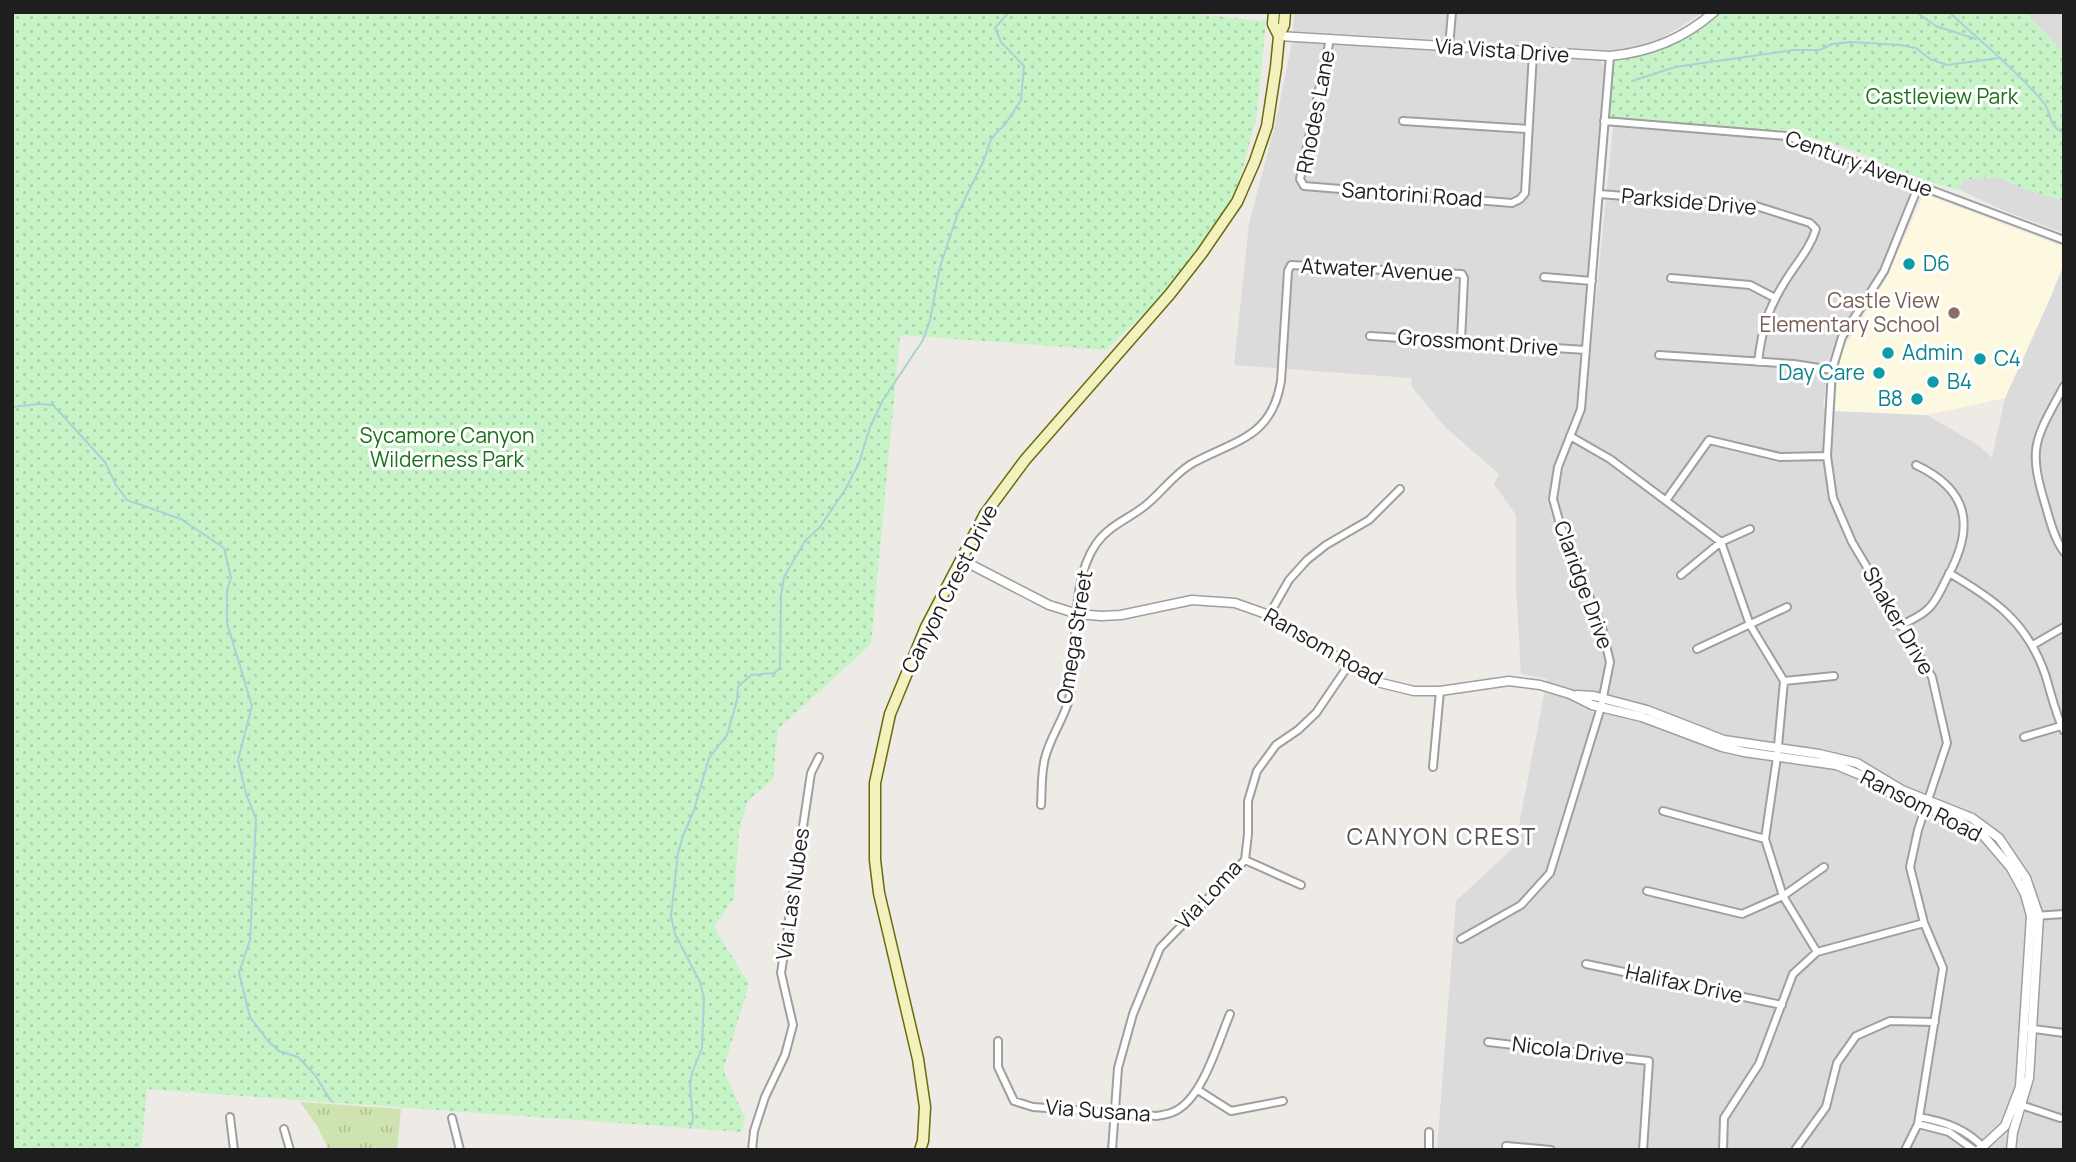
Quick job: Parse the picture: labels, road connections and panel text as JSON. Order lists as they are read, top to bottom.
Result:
{
  "streets": {
    "main road": ["Canyon Crest Drive"],
    "street": [
      "Via Vista Drive",
      "Rhodes Lane",
      "Century Avenue",
      "Santorini Road",
      "Parkside Drive",
      "Atwater Avenue",
      "Grossmont Drive",
      "Claridge Drive",
      "Shaker Drive",
      "Omega Street",
      "Ransom Road",
      "Via Las Nubes",
      "Via Loma",
      "Halifax Drive",
      "Nicola Drive",
      "Via Susana"
    ]
  },
  "crossings": [
    ["Via Vista Drive", "Rhodes Lane"],
    ["Via Vista Drive", "Claridge Drive"],
    ["Via Vista Drive", "Canyon Crest Drive"],
    ["Rhodes Lane", "Santorini Road"],
    ["Century Avenue", "Claridge Drive"],
    ["Century Avenue", "Shaker Drive"],
    ["Parkside Drive", "Claridge Drive"],
    ["Atwater Avenue", "Grossmont Drive"],
    ["Atwater Avenue", "Omega Street"],
    ["Grossmont Drive", "Claridge Drive"],
    ["Claridge Drive", "Ransom Road"],
    ["Canyon Crest Drive", "Ransom Road"],
    ["Shaker Drive", "Ransom Road"],
    ["Omega Street", "Ransom Road"],
    ["Ransom Road", "Via Loma"],
    ["Via Loma", "Via Susana"]
  ],
  "districts": ["CANYON CREST"],
  "parks": ["Castleview Park", "Sycamore Canyon Wilderness Park"],
  "places": [
    "D6",
    "Castle View Elementary School",
    "Admin",
    "C4",
    "Day Care",
    "B4",
    "B8"
  ]
}
